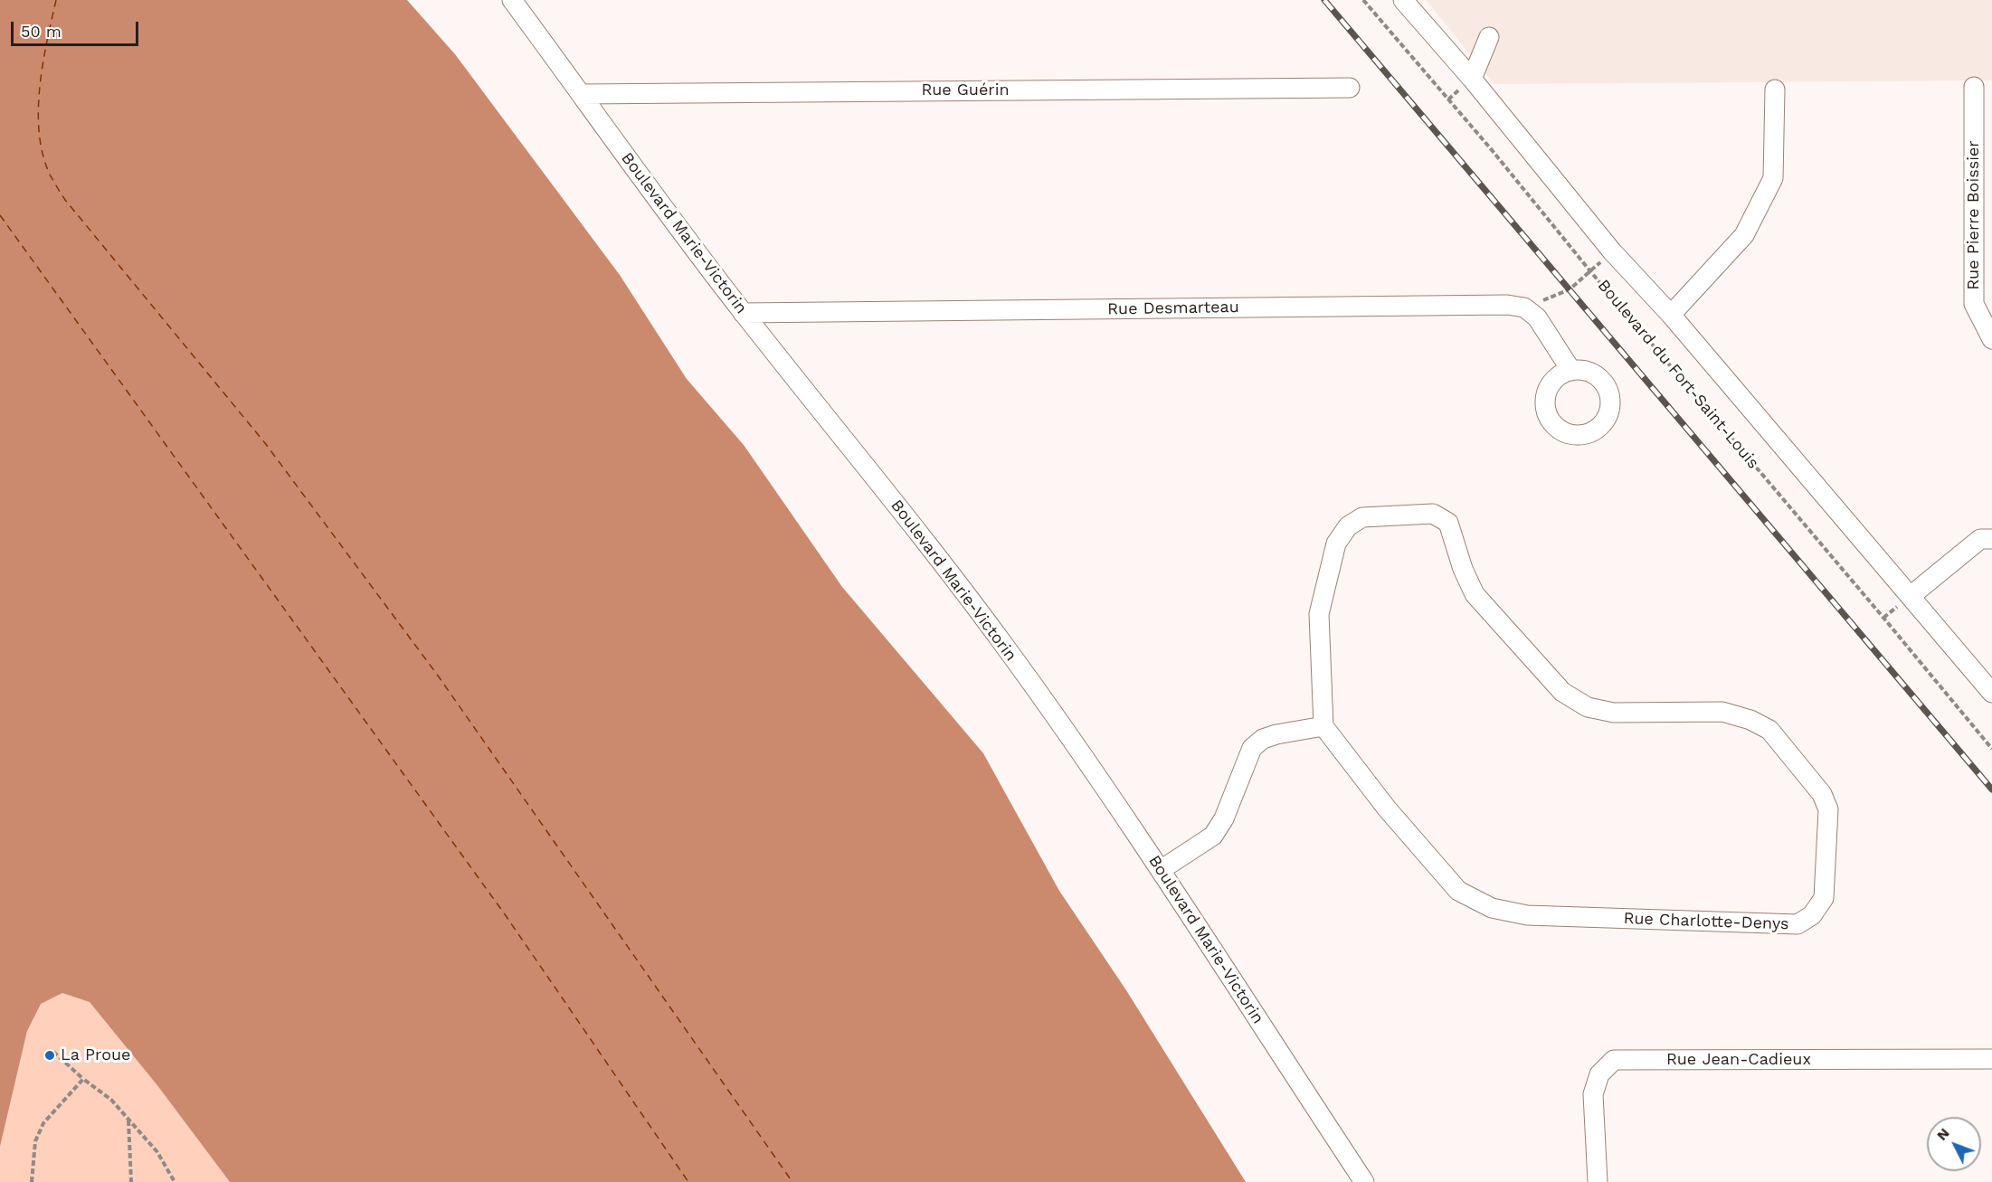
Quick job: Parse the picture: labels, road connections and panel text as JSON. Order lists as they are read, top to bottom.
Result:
{
  "streets": {
    "street": [
      "Rue Guérin",
      "Rue Pierre Boissier",
      "Boulevard Marie-Victorin",
      "Rue Desmarteau",
      "Boulevard du Fort-Saint-Louis",
      "Rue Charlotte-Denys",
      "Rue Jean-Cadieux"
    ]
  },
  "crossings": [
    ["Rue Guérin", "Boulevard Marie-Victorin"],
    ["Boulevard Marie-Victorin", "Rue Desmarteau"]
  ],
  "places": ["La Proue"],
  "scale_bar": "50 m",
  "north": "top left"
}
